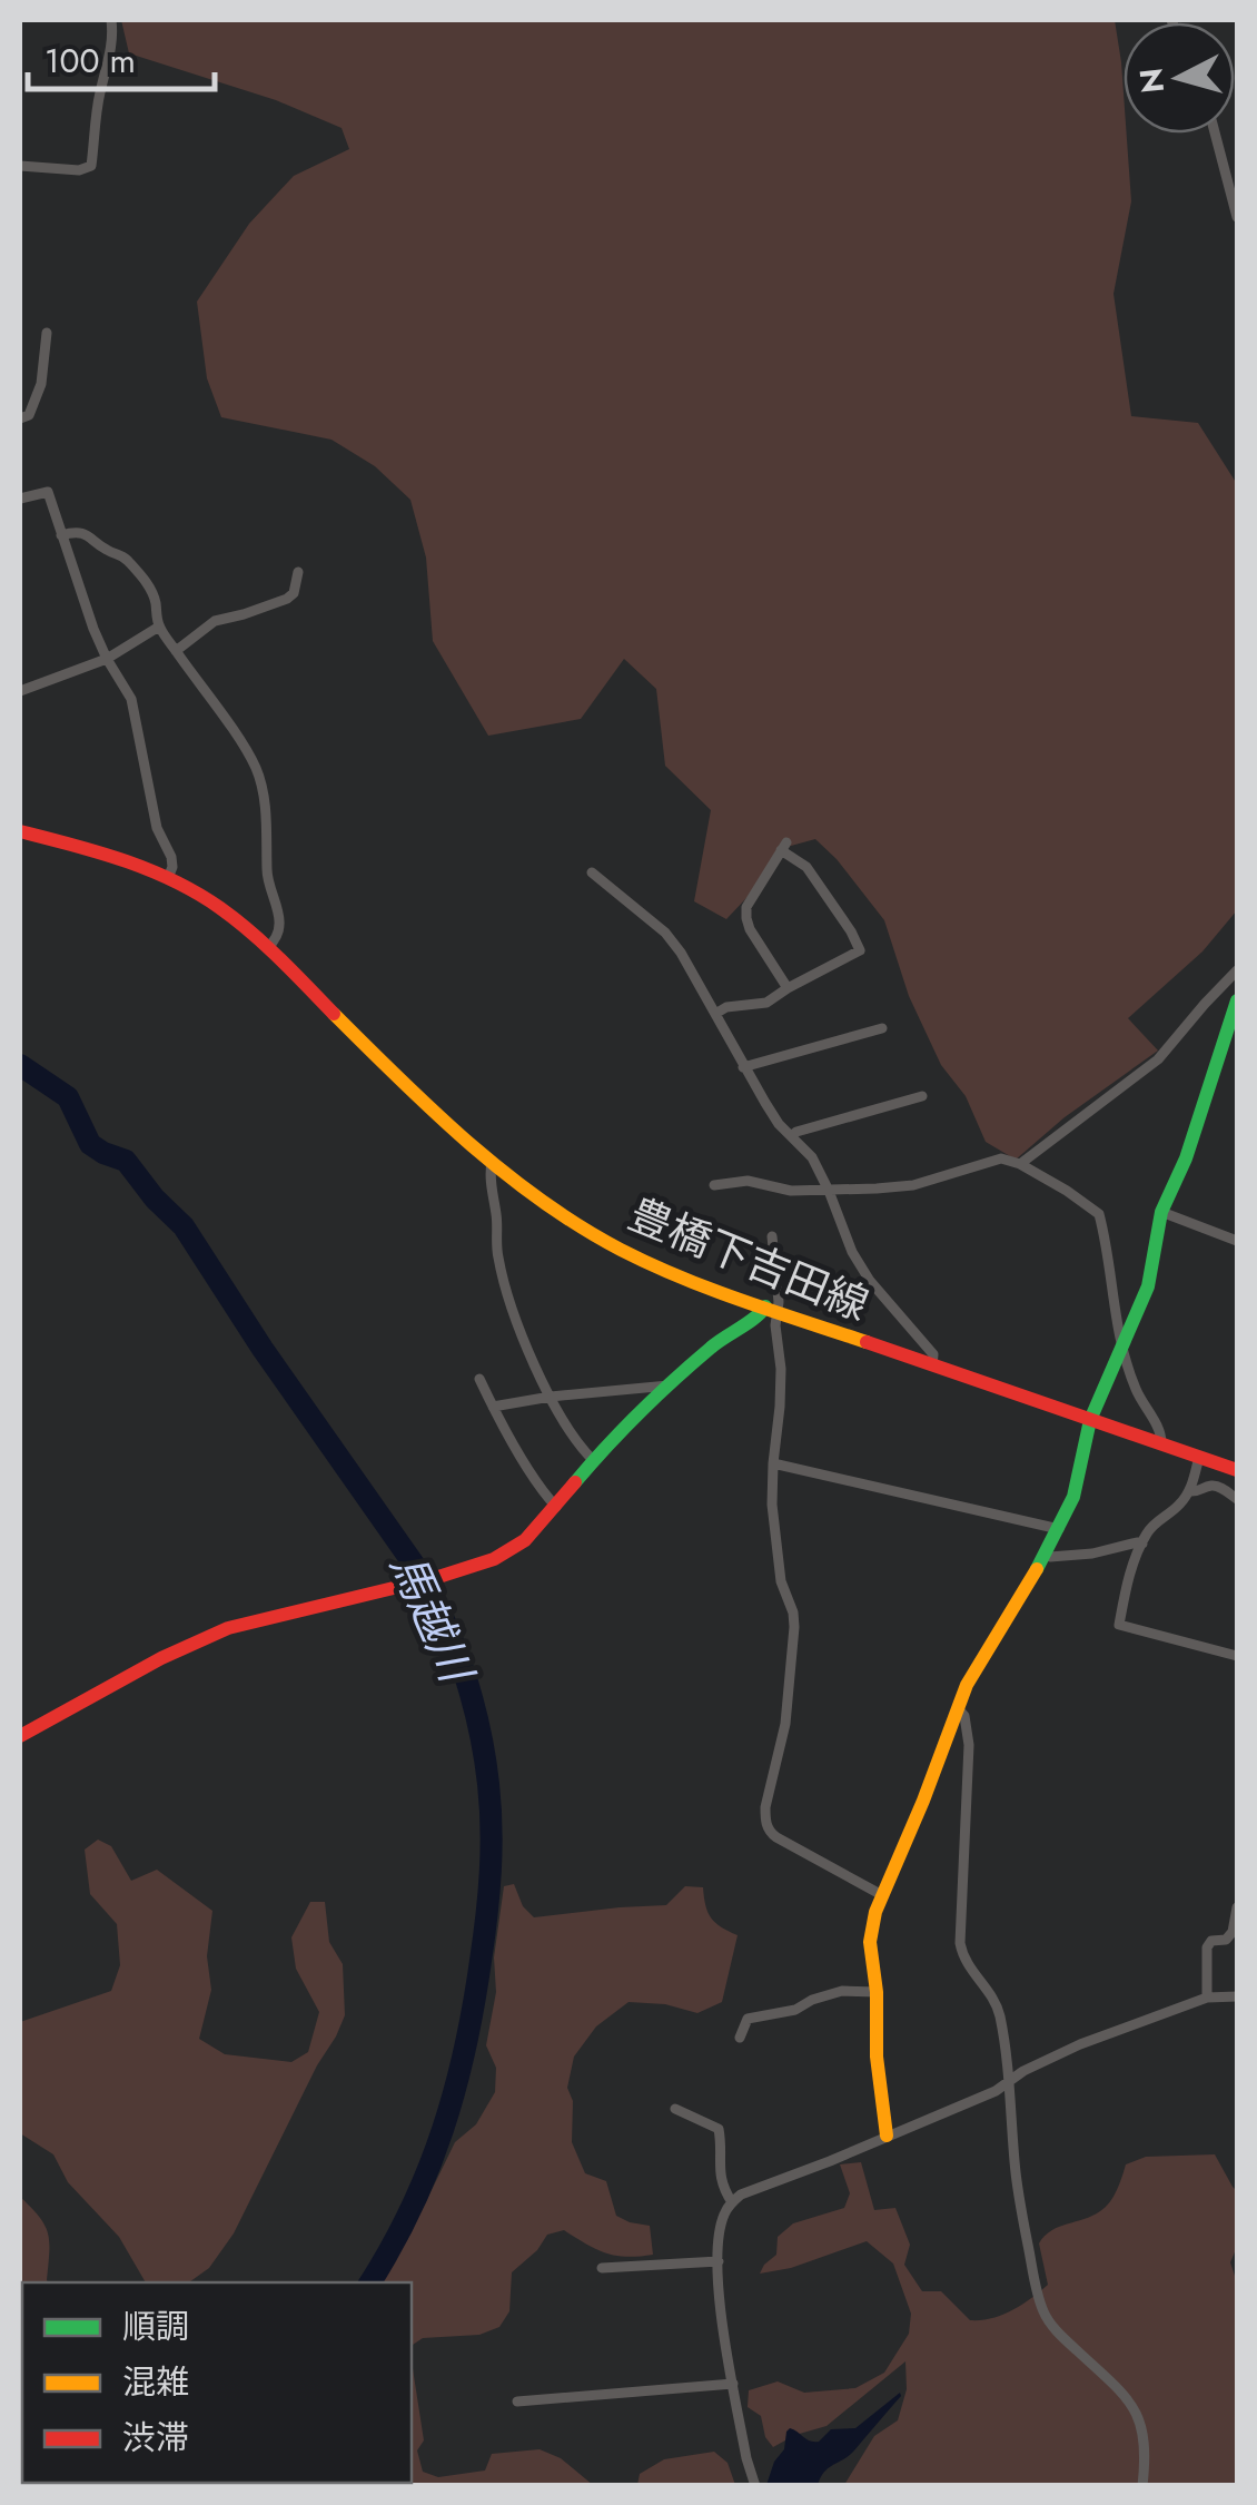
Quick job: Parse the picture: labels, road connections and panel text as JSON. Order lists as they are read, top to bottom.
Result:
{
  "streets": {
    "street": ["豊橋下吉田線"]
  },
  "water": ["馬越川"],
  "legend": ["順調", "混雑", "渋滞"],
  "scale_bar": "100 m",
  "north": "left"
}
